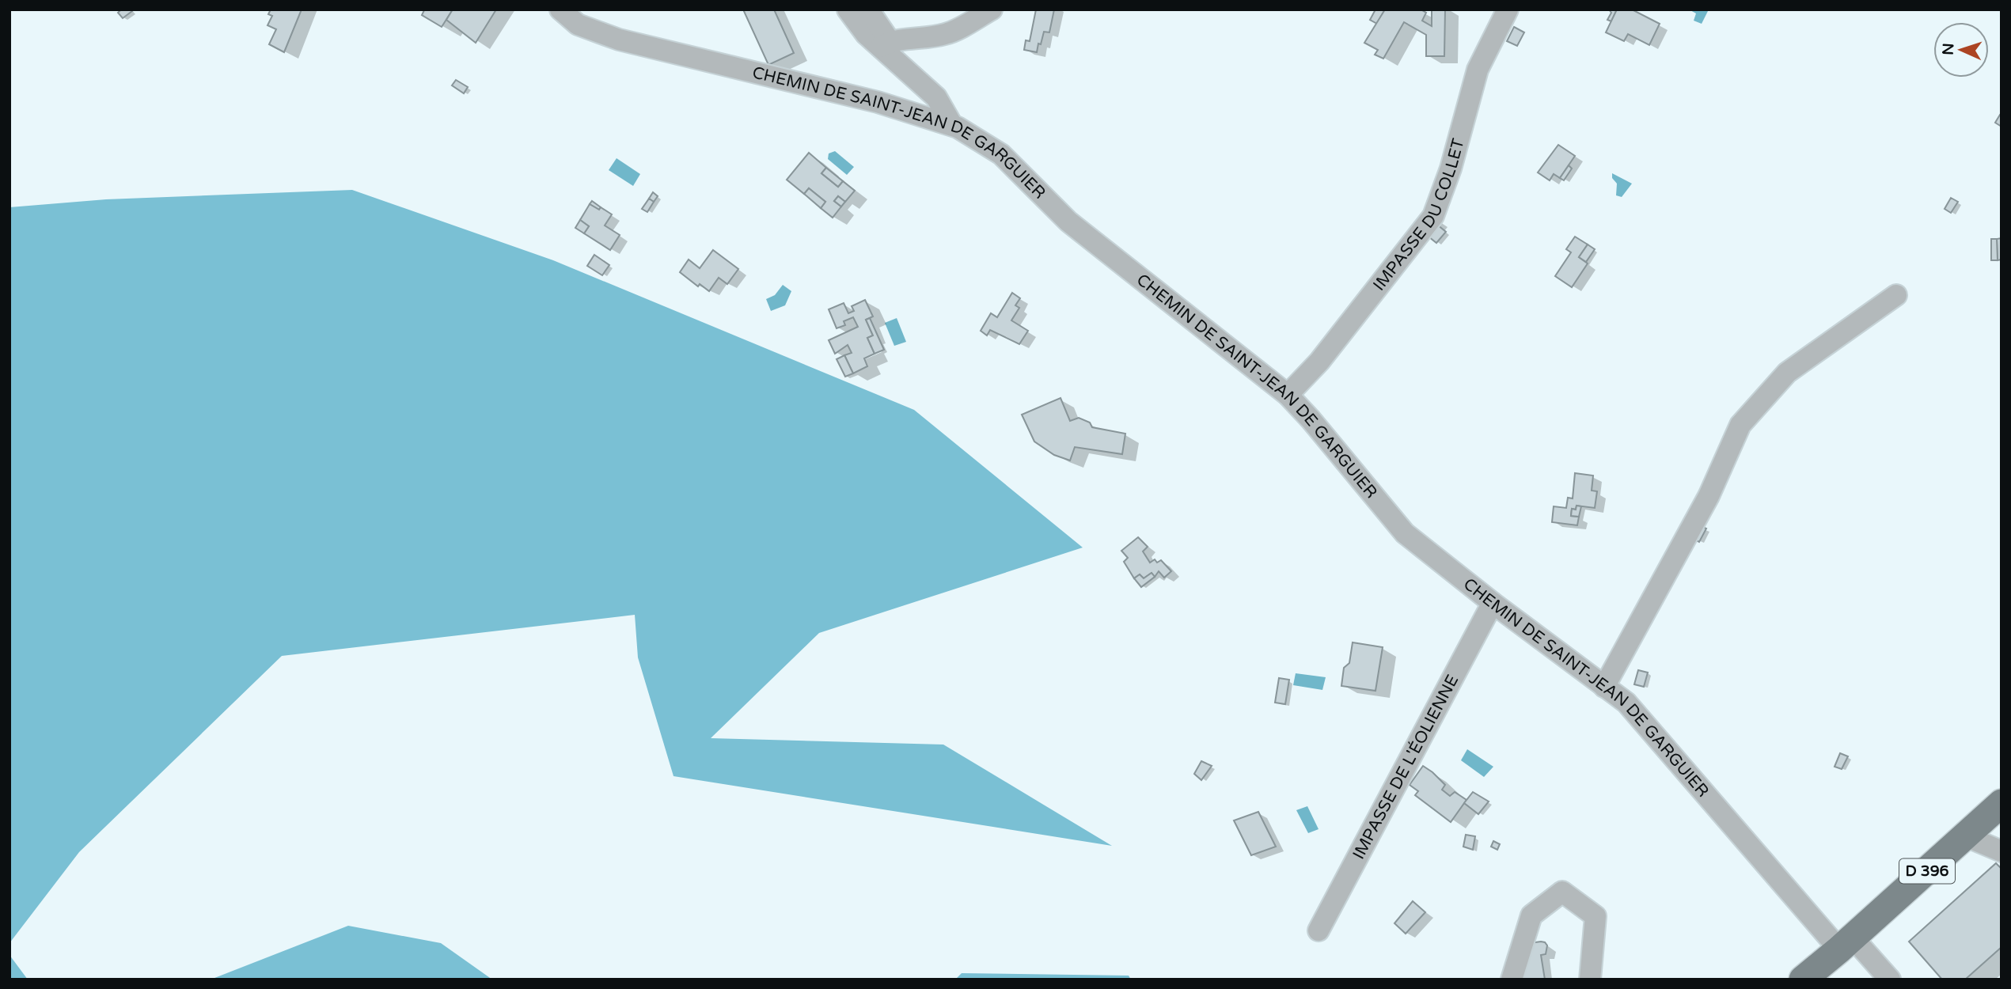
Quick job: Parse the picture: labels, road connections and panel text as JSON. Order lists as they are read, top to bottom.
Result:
{
  "streets": {
    "main road": ["D 396"],
    "street": ["CHEMIN DE SAINT-JEAN DE GARGUIER", "IMPASSE DU COLLET", "IMPASSE DE L'ÉOLIENNE"]
  },
  "crossings": [
    ["CHEMIN DE SAINT-JEAN DE GARGUIER", "IMPASSE DU COLLET"],
    ["CHEMIN DE SAINT-JEAN DE GARGUIER", "IMPASSE DE L'ÉOLIENNE"],
    ["CHEMIN DE SAINT-JEAN DE GARGUIER", "D 396"]
  ],
  "north": "left"
}
